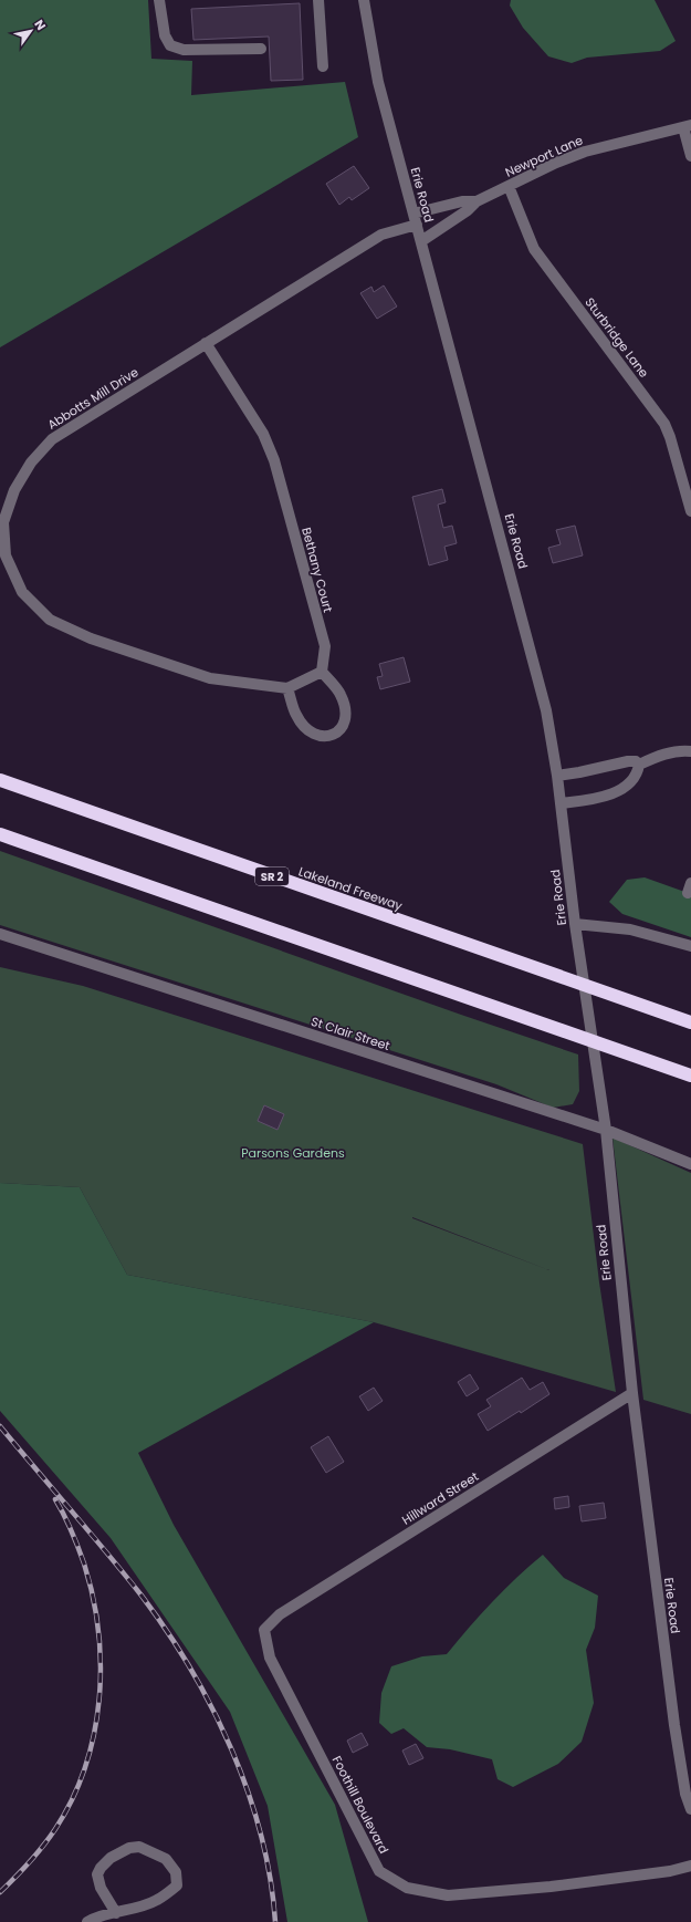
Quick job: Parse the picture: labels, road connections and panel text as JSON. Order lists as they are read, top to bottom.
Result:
{
  "streets": {
    "highway": ["SR 2", "Lakeland Freeway"],
    "street": [
      "Newport Lane",
      "Erie Road",
      "Sturbridge Lane",
      "Abbotts Mill Drive",
      "Bethany Court",
      "St Clair Street",
      "Hillward Street",
      "Foothill Boulevard"
    ]
  },
  "crossings": [
    ["Newport Lane", "Erie Road"],
    ["Newport Lane", "Sturbridge Lane"],
    ["Newport Lane", "Abbotts Mill Drive"],
    ["Erie Road", "Abbotts Mill Drive"],
    ["Erie Road", "St Clair Street"],
    ["Erie Road", "Hillward Street"],
    ["Abbotts Mill Drive", "Bethany Court"],
    ["Hillward Street", "Foothill Boulevard"]
  ],
  "parks": ["Parsons Gardens"],
  "north": "top right"
}
